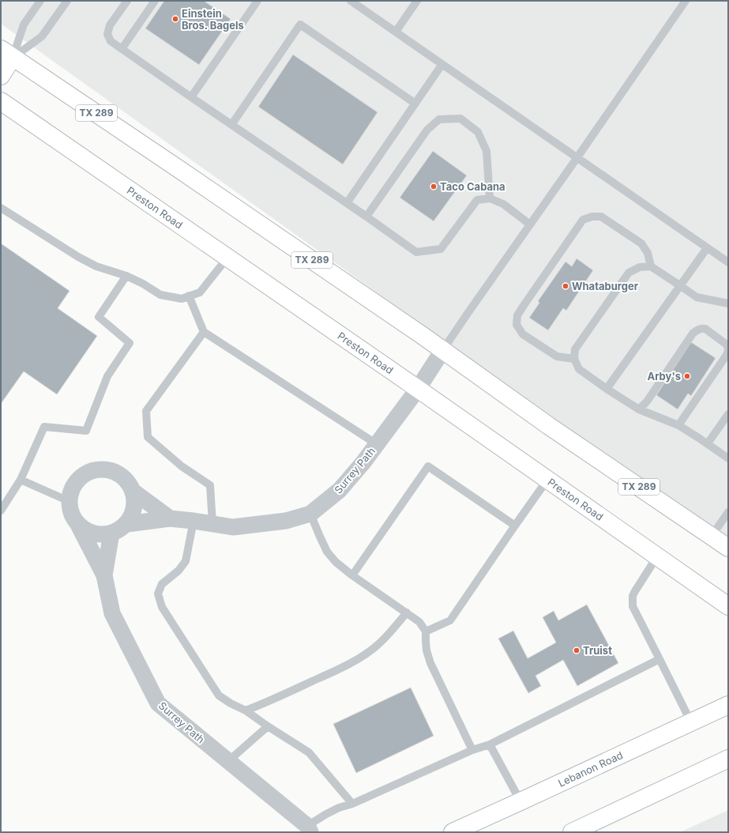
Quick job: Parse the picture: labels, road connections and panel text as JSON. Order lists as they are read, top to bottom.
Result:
{
  "streets": {
    "main road": ["TX 289", "Preston Road", "Lebanon Road"],
    "street": ["Surrey Path"]
  },
  "crossings": [
    ["TX 289", "Surrey Path"],
    ["Preston Road", "Surrey Path"]
  ],
  "places": [
    "Einstein Bros. Bagels",
    "Taco Cabana",
    "Whataburger",
    "Arby's",
    "Truist"
  ]
}
